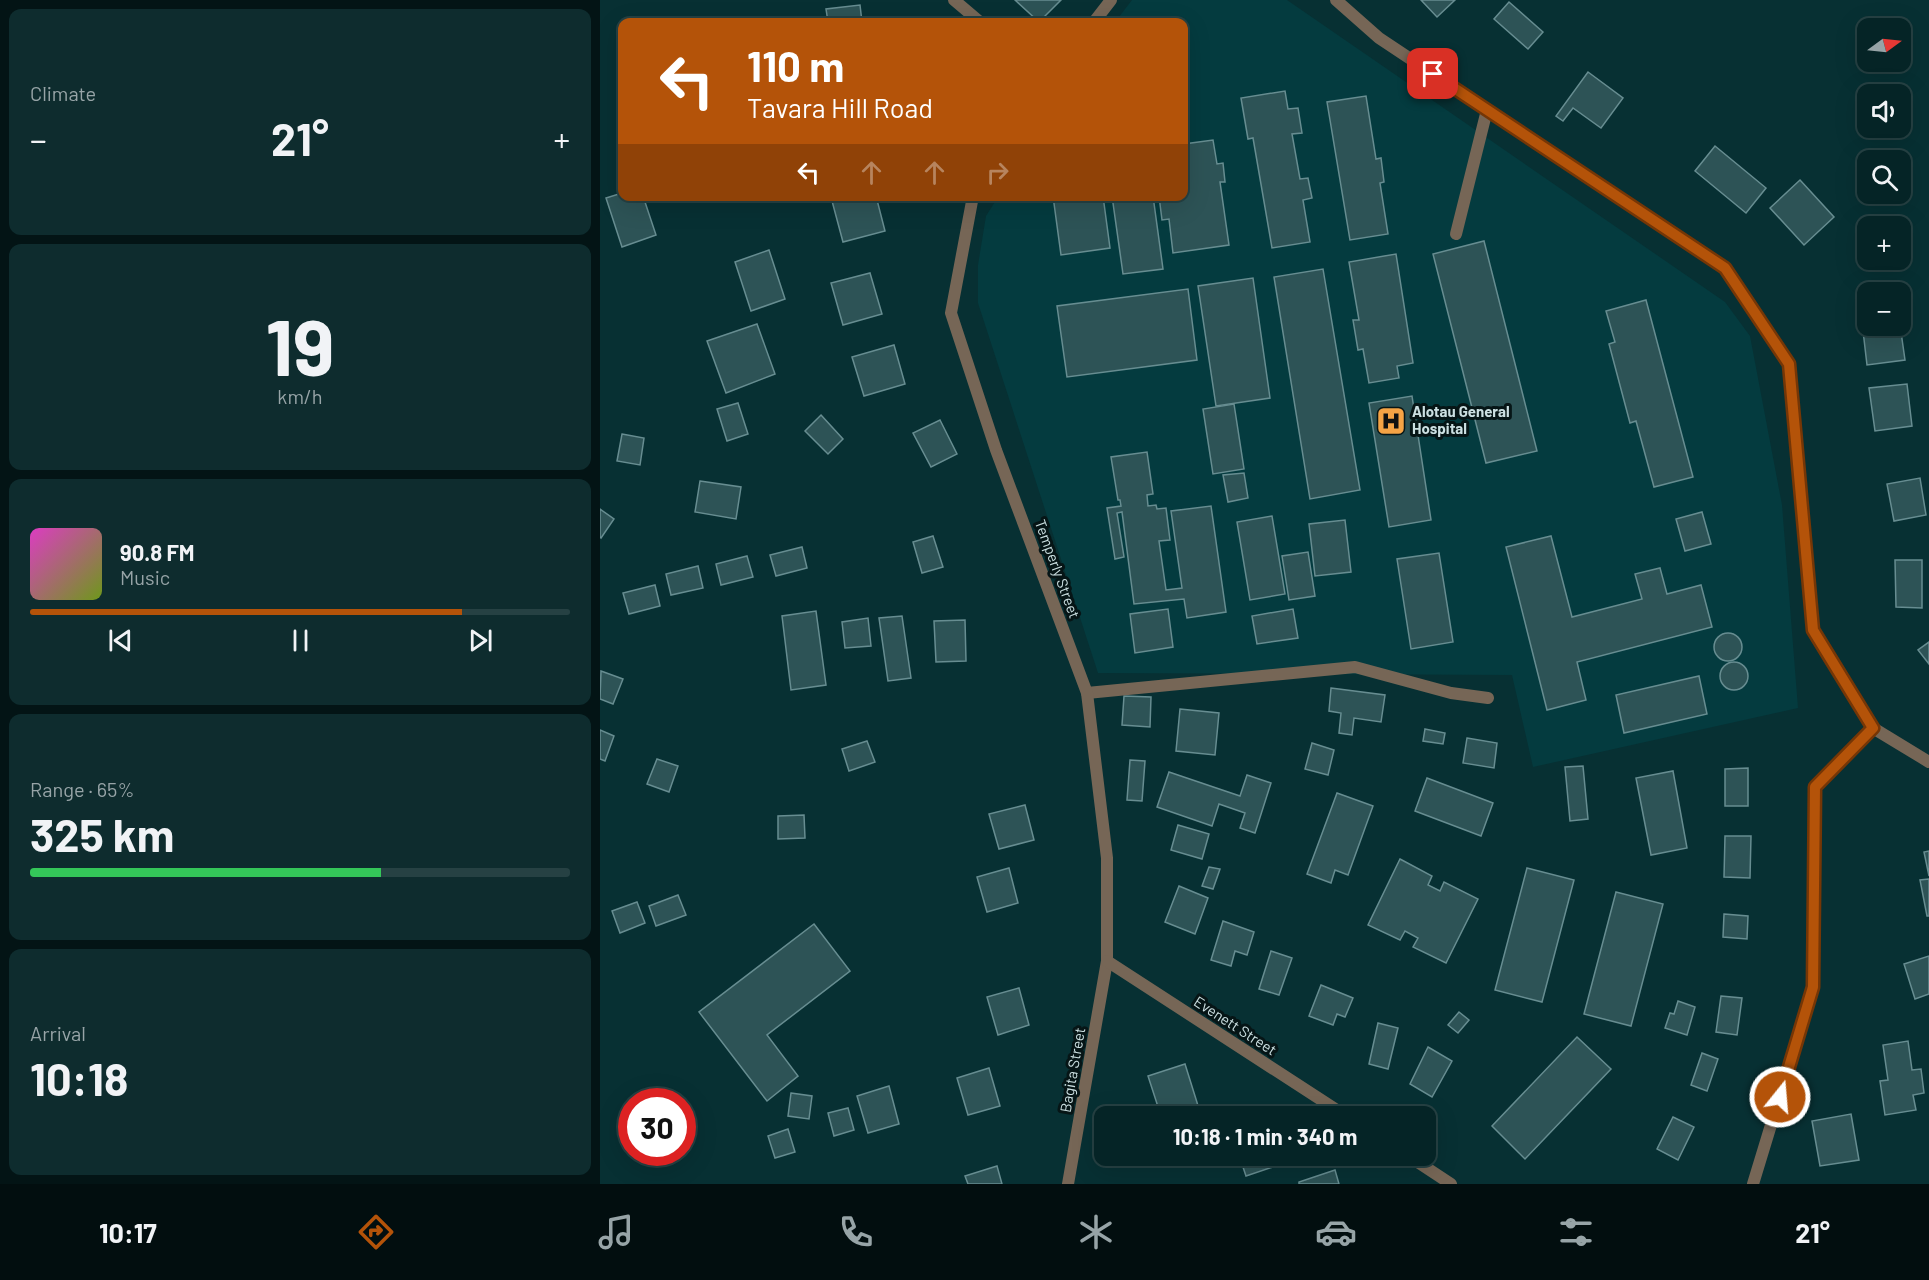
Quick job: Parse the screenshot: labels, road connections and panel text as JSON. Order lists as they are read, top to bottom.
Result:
{
  "streets": {
    "street": ["Temperly Street", "Evenett Street", "Bagita Street"]
  },
  "crossings": [
    ["Temperly Street", "Evenett Street"],
    ["Temperly Street", "Bagita Street"],
    ["Evenett Street", "Bagita Street"]
  ],
  "places": {
    "hospital": ["Alotau General Hospital"]
  },
  "north": "right",
  "page": {
    "tile": [
      "Climate",
      ["19", "km/h"],
      ["Range · 65%", "325 km"],
      ["Arrival", "10:18"]
    ],
    "map_buttons": ["+", "−"],
    "turn": ["110 m", "Tavara Hill Road"],
    "heat": ["−", "21°", "+"],
    "song": ["90.8 FM", "Music"],
    "limit": "30",
    "trip": "10:18 · 1 min · 340 m",
    "tabs": ["10:17", "21°"]
  }
}
